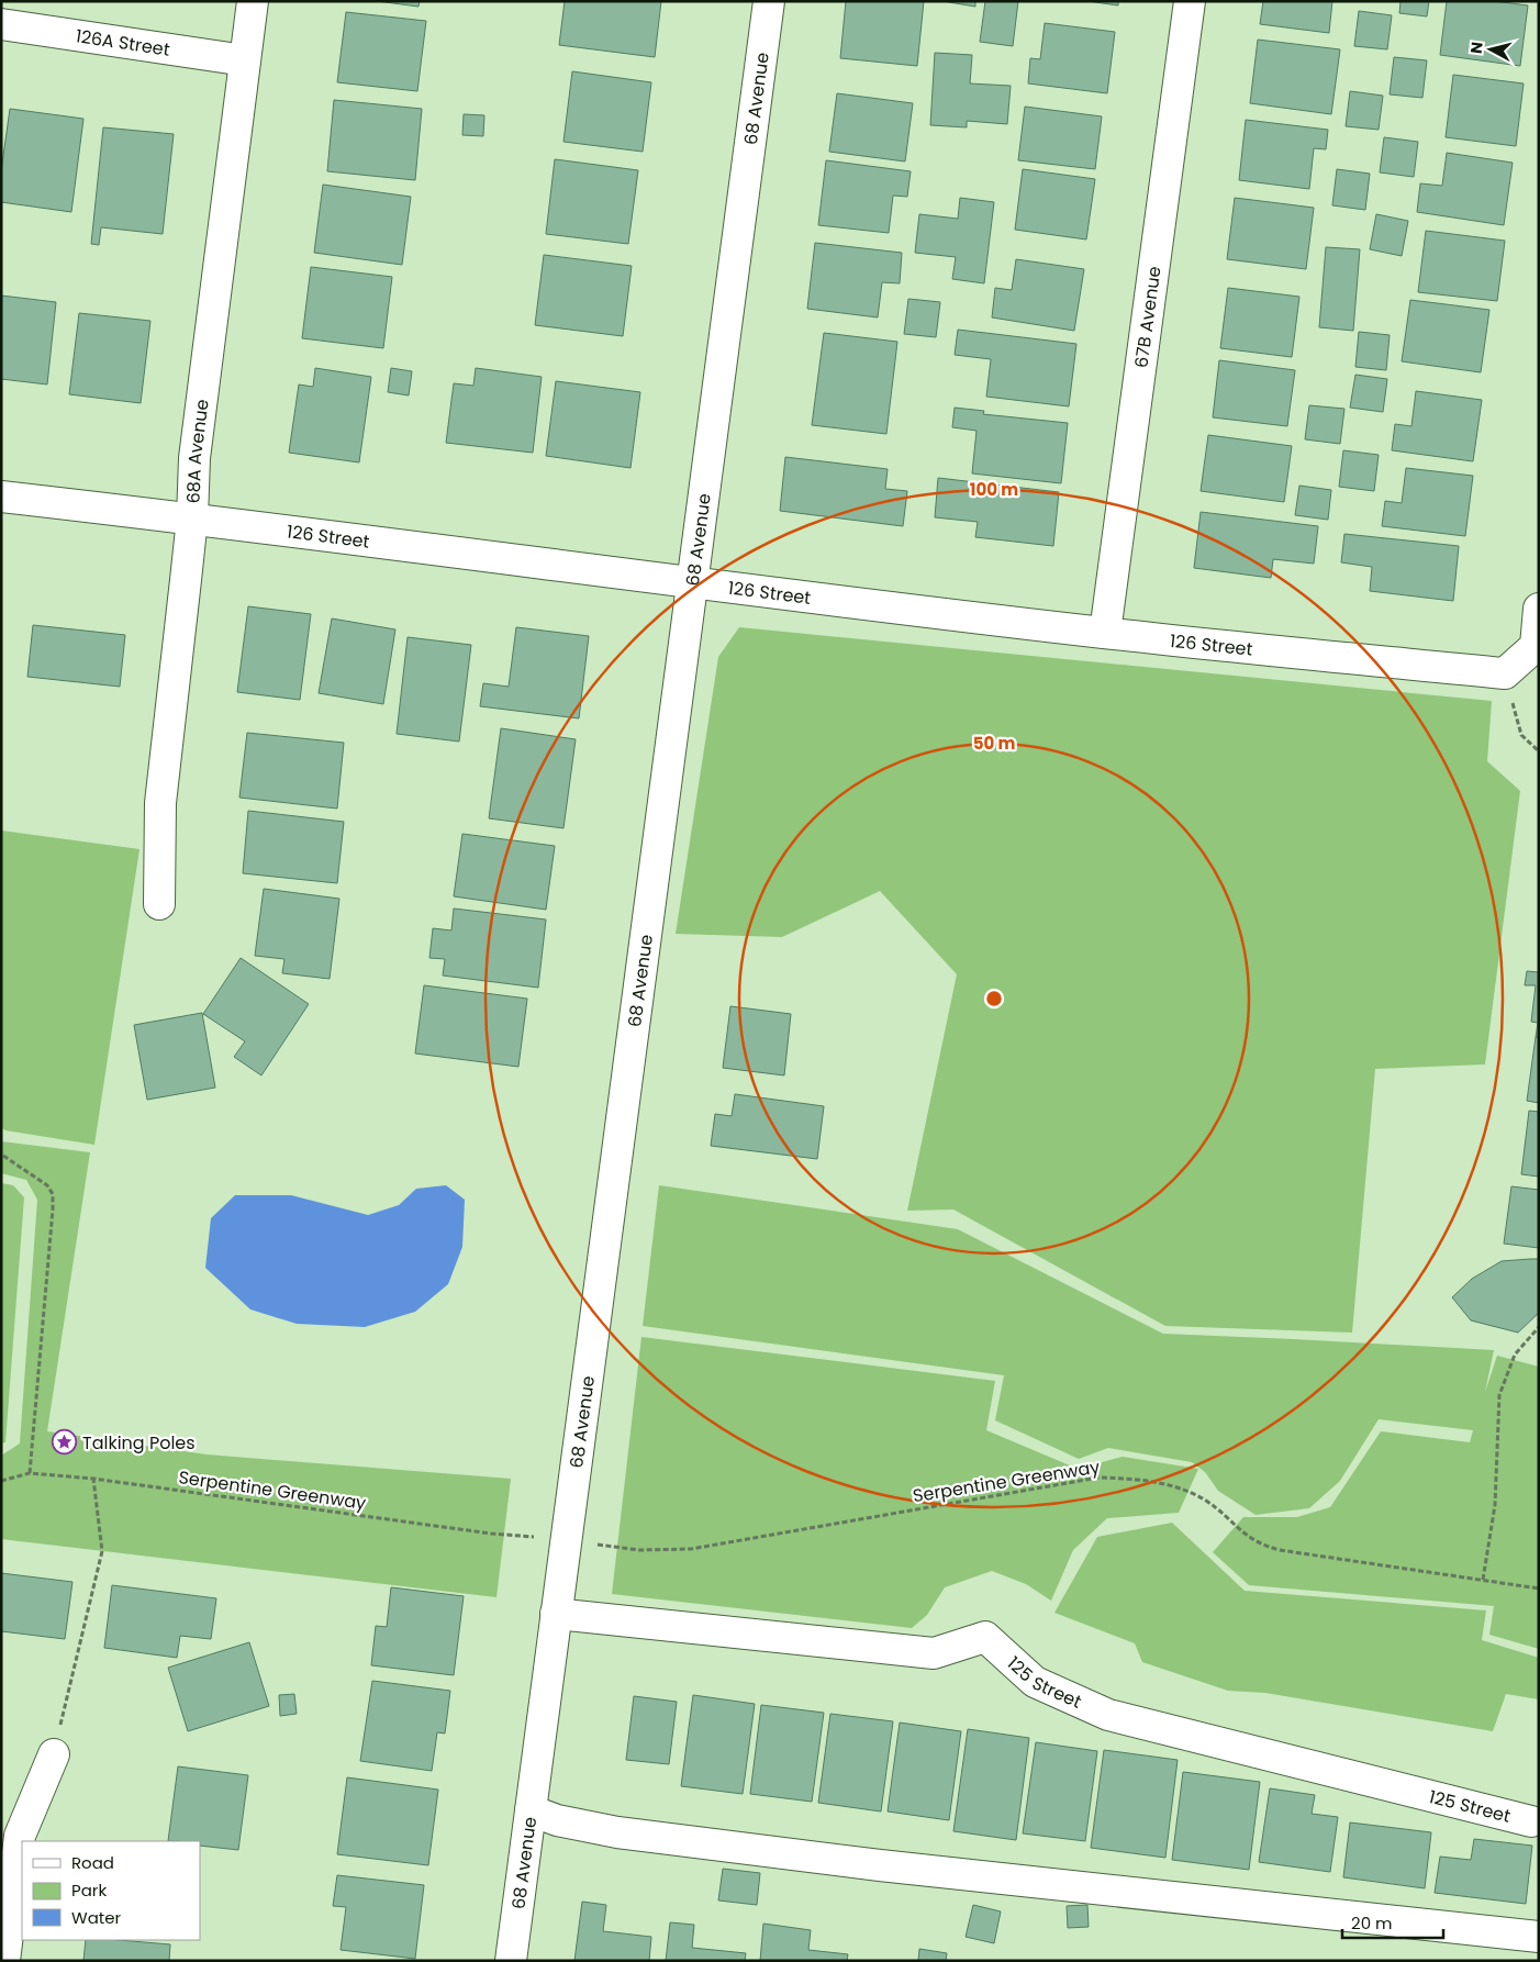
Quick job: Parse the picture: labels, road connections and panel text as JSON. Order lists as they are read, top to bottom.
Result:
{
  "streets": {
    "street": [
      "126A Street",
      "68 Avenue",
      "67B Avenue",
      "68A Avenue",
      "126 Street",
      "125 Street"
    ],
    "path": ["Serpentine Greenway"]
  },
  "crossings": [
    ["126A Street", "68A Avenue"],
    ["68 Avenue", "126 Street"],
    ["68 Avenue", "125 Street"],
    ["67B Avenue", "126 Street"],
    ["68A Avenue", "126 Street"]
  ],
  "places": {
    "place": ["Talking Poles"]
  },
  "legend": ["Road", "Park", "Water"],
  "scale_bar": "20 m",
  "north": "left",
  "rings": ["100 m", "50 m"]
}
